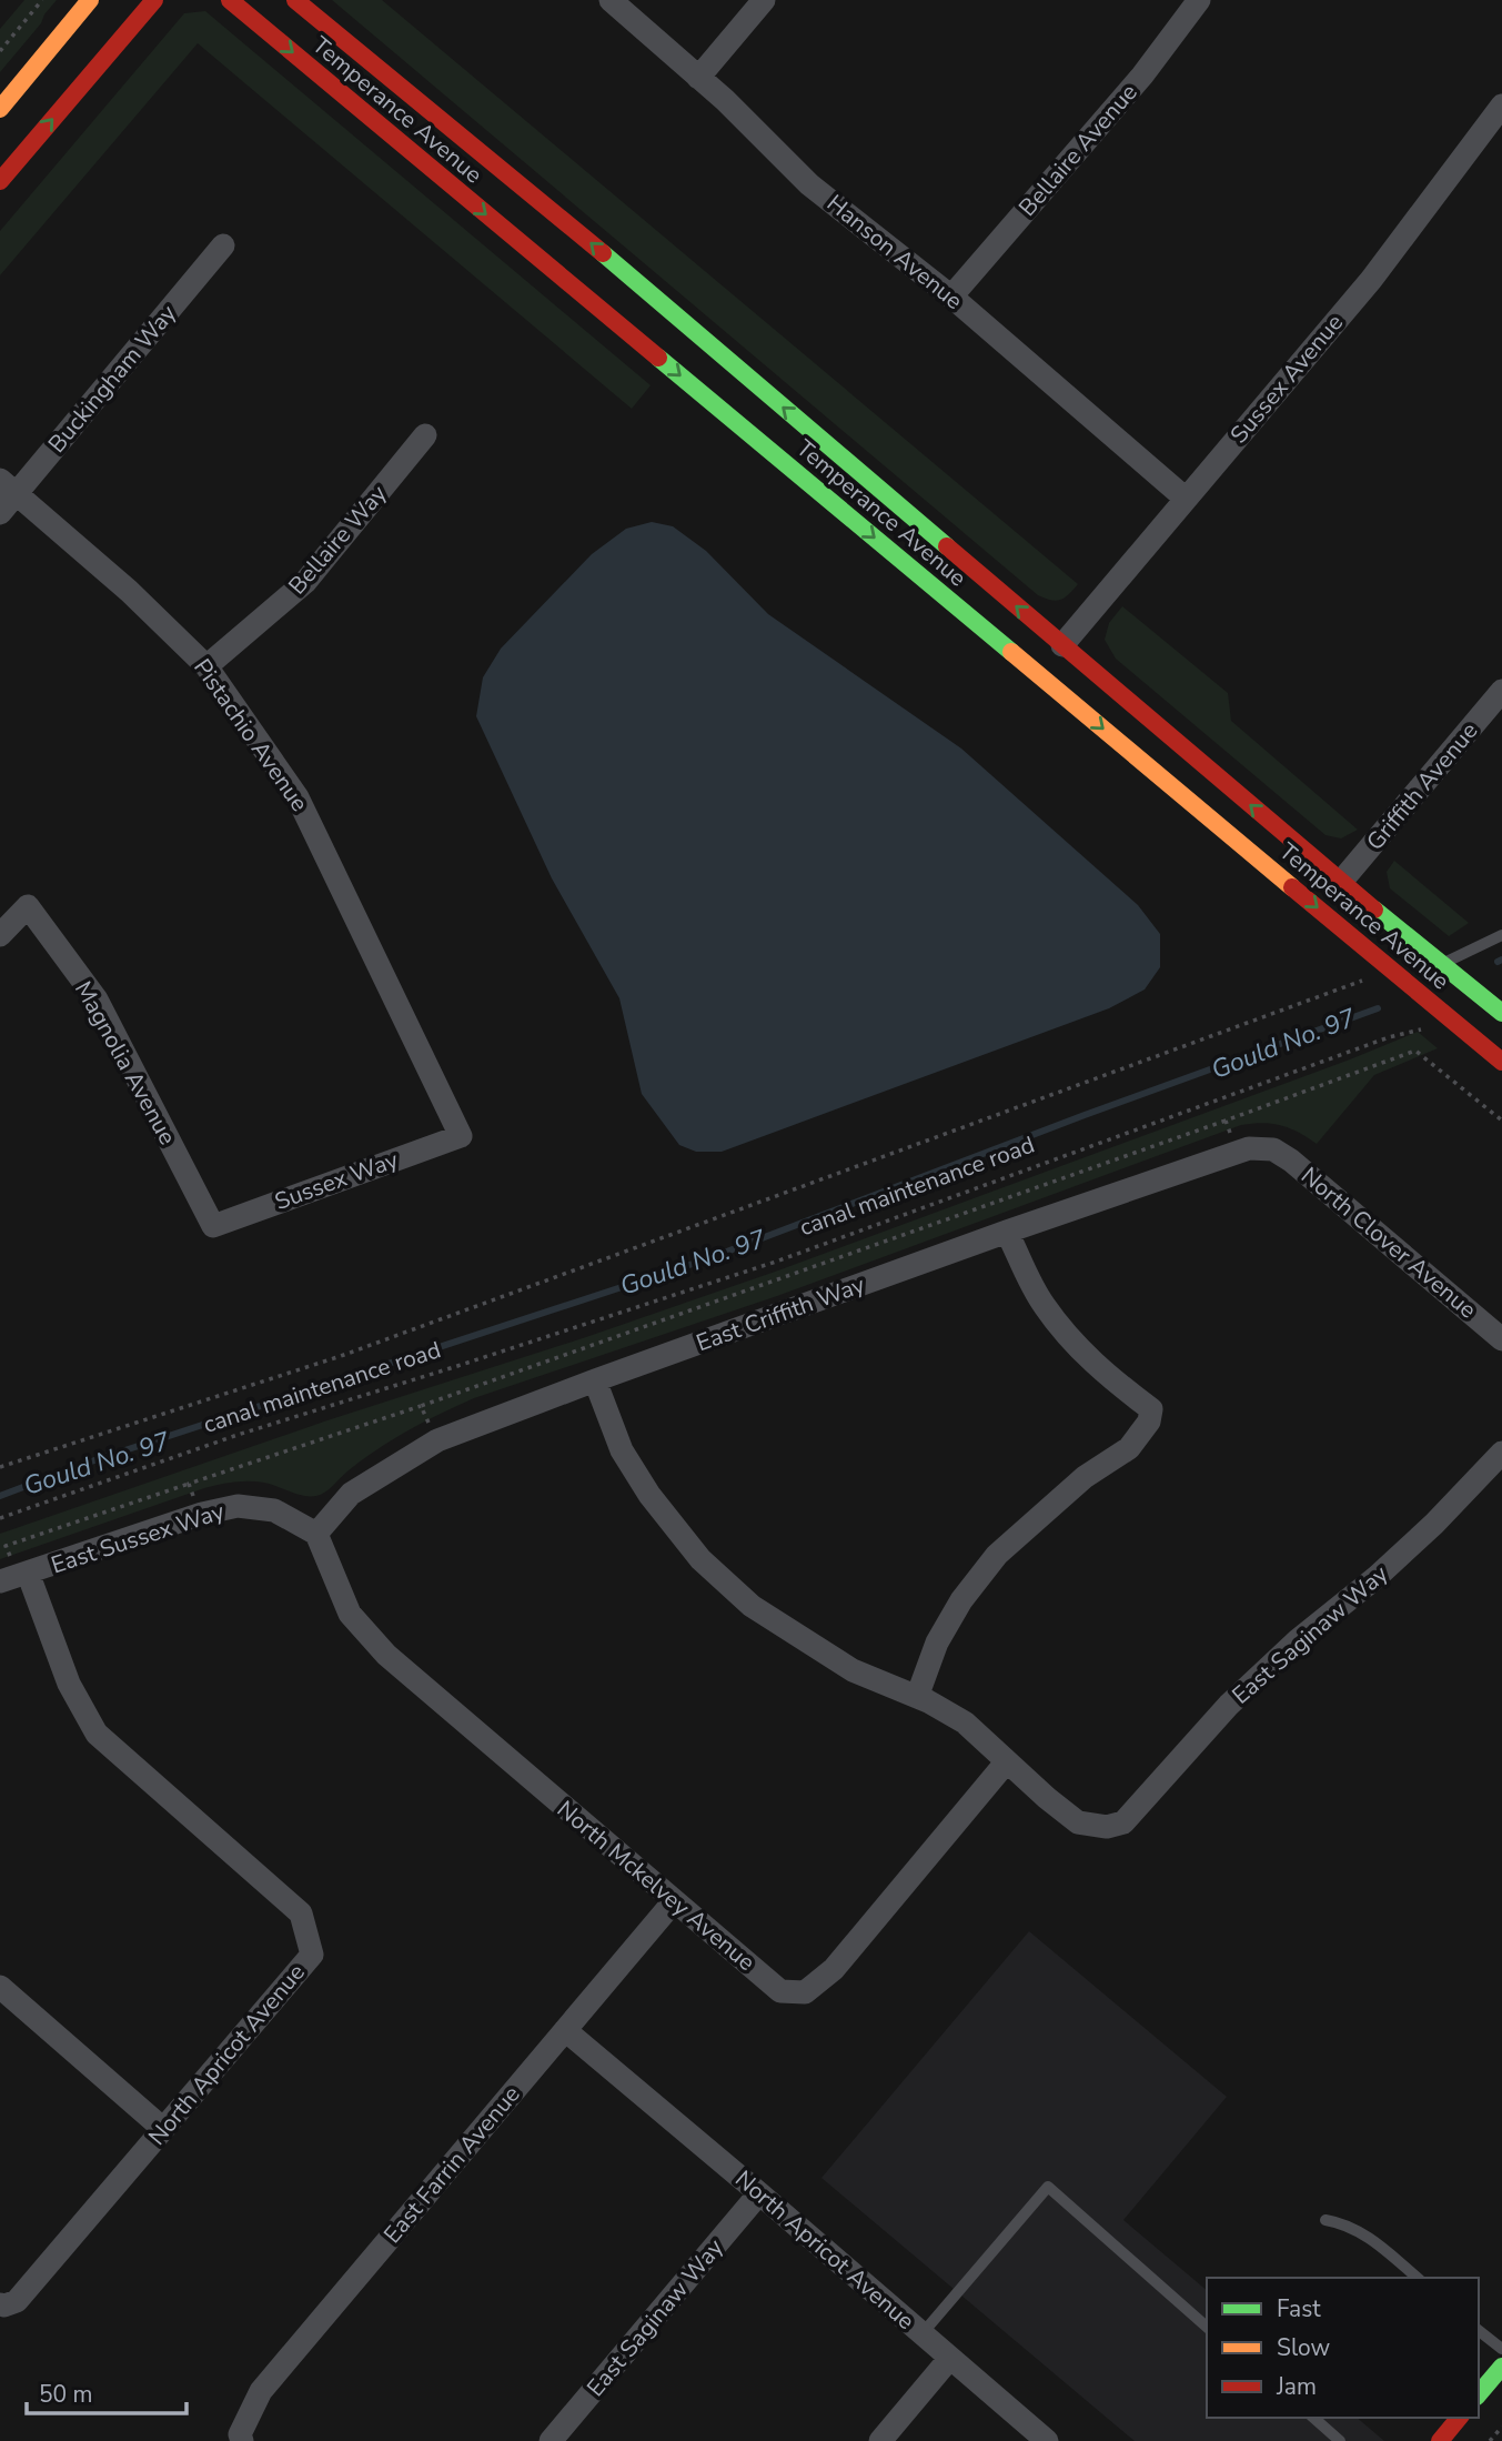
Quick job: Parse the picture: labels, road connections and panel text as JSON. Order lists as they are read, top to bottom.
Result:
{
  "streets": {
    "main road": ["Temperance Avenue"],
    "street": [
      "Bellaire Avenue",
      "Hanson Avenue",
      "Buckingham Way",
      "Sussex Avenue",
      "Bellaire Way",
      "Pistachio Avenue",
      "Griffith Avenue",
      "Magnolia Avenue",
      "Sussex Way",
      "North Clover Avenue",
      "East Criffith Way",
      "East Sussex Way",
      "East Saginaw Way",
      "North Mckelvey Avenue",
      "North Apricot Avenue",
      "East Farrin Avenue"
    ],
    "path": ["canal maintenance road"]
  },
  "crossings": [
    ["Temperance Avenue", "Sussex Avenue"],
    ["Temperance Avenue", "Griffith Avenue"],
    ["Temperance Avenue", "canal maintenance road"],
    ["Bellaire Avenue", "Hanson Avenue"],
    ["Hanson Avenue", "Sussex Avenue"],
    ["Buckingham Way", "Pistachio Avenue"],
    ["Bellaire Way", "Pistachio Avenue"],
    ["Pistachio Avenue", "Sussex Way"],
    ["Magnolia Avenue", "Sussex Way"],
    ["North Clover Avenue", "East Criffith Way"],
    ["East Criffith Way", "East Sussex Way"],
    ["East Criffith Way", "North Mckelvey Avenue"],
    ["East Sussex Way", "North Mckelvey Avenue"],
    ["East Sussex Way", "North Apricot Avenue"],
    ["East Saginaw Way", "North Mckelvey Avenue"],
    ["East Saginaw Way", "North Apricot Avenue"],
    ["North Mckelvey Avenue", "East Farrin Avenue"],
    ["North Apricot Avenue", "East Farrin Avenue"]
  ],
  "water": ["Gould No. 97"],
  "legend": ["Fast", "Slow", "Jam"],
  "scale_bar": "50 m"
}
